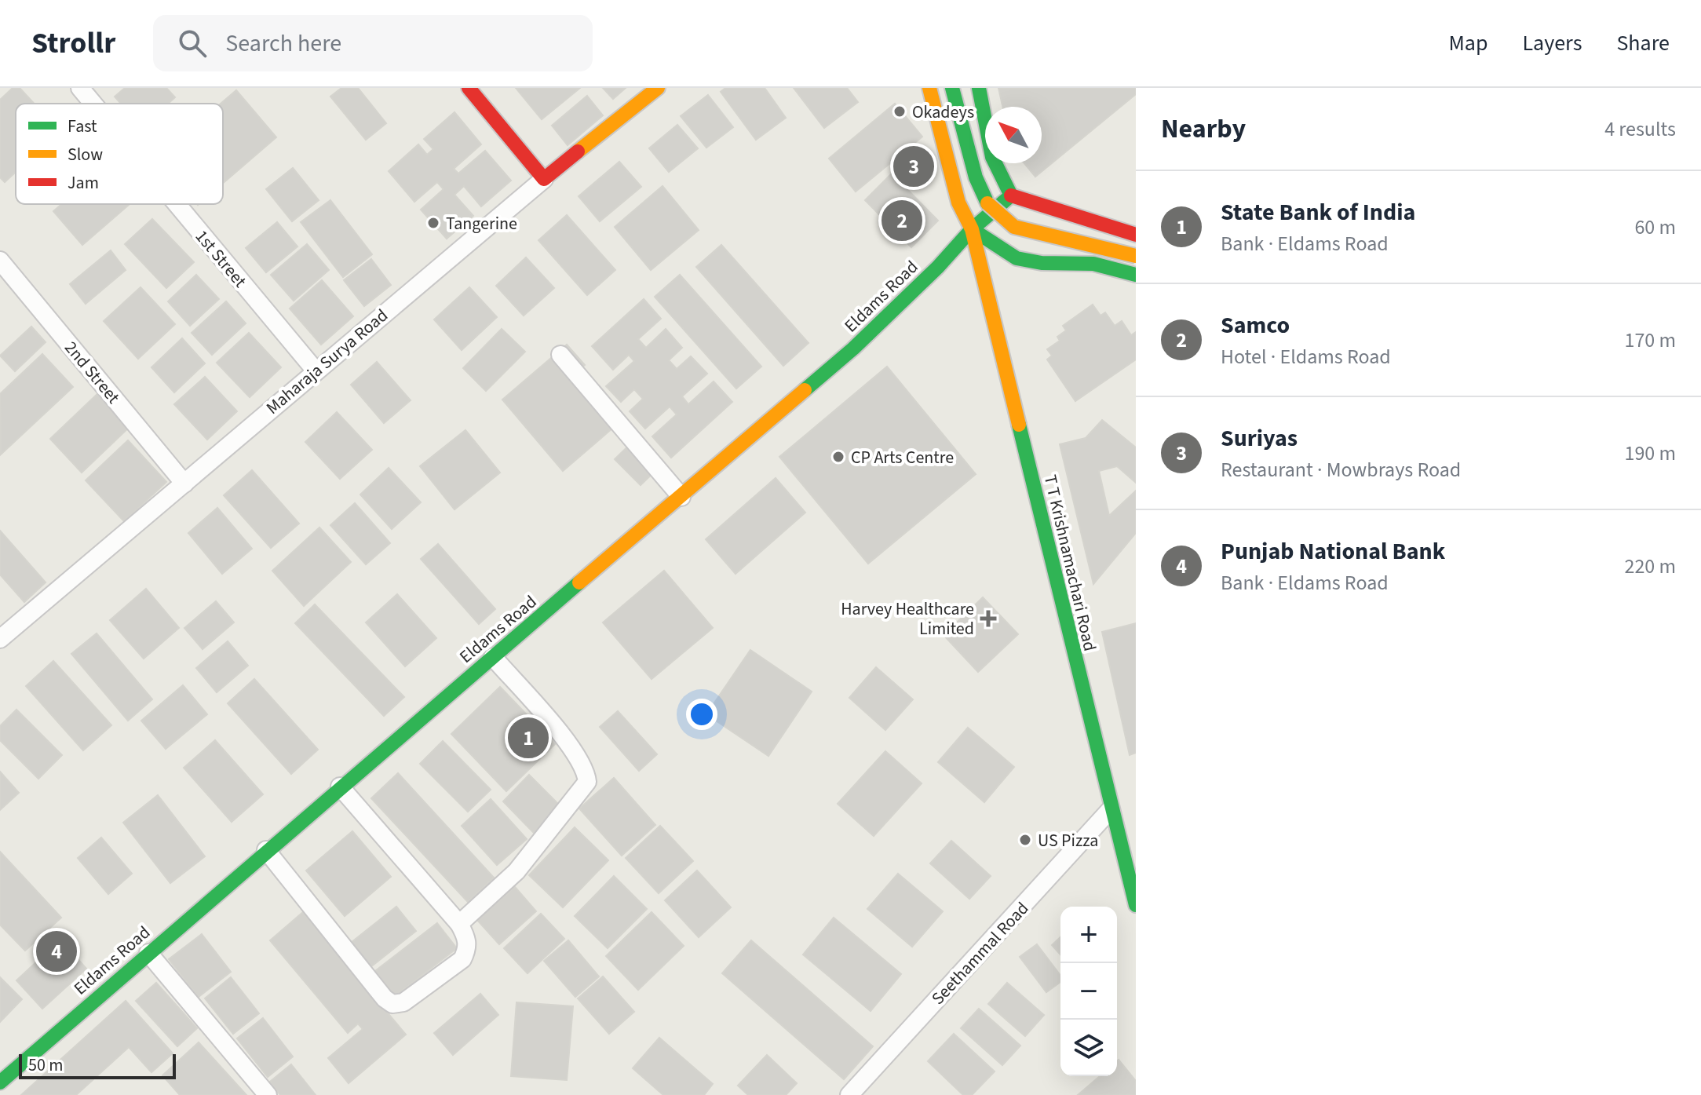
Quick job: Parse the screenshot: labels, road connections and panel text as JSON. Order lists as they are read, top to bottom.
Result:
{
  "streets": {
    "main road": ["Eldams Road", "Maharaja Surya Road", "T T Krishnamachari Road"],
    "street": ["1st Street", "2nd Street", "Seethammal Road"]
  },
  "crossings": [
    ["1st Street", "Maharaja Surya Road"],
    ["Eldams Road", "T T Krishnamachari Road"],
    ["Maharaja Surya Road", "2nd Street"],
    ["T T Krishnamachari Road", "Seethammal Road"]
  ],
  "places": {
    "other": [
      "Okadeys",
      "Tangerine",
      "CP Arts Centre",
      "US Pizza"
    ],
    "health": ["Harvey Healthcare Limited"]
  },
  "legend": ["Fast", "Slow", "Jam"],
  "scale_bar": "50 m",
  "north": "top left",
  "page": {
    "header": "Strollr",
    "search": "Search here",
    "nav": ["Map", "Layers", "Share"],
    "heading": ["Nearby", "4 results"],
    "pins": [
      "3",
      "2",
      "1",
      "4"
    ],
    "list": [
      {
        "mark": "1",
        "name": "State Bank of India",
        "note": "Bank · Eldams Road",
        "value": "60 m"
      },
      {
        "mark": "2",
        "name": "Samco",
        "note": "Hotel · Eldams Road",
        "value": "170 m"
      },
      {
        "mark": "3",
        "name": "Suriyas",
        "note": "Restaurant · Mowbrays Road",
        "value": "190 m"
      },
      {
        "mark": "4",
        "name": "Punjab National Bank",
        "note": "Bank · Eldams Road",
        "value": "220 m"
      }
    ],
    "map_buttons": ["+", "−"],
    "scale": "50 m"
  }
}
